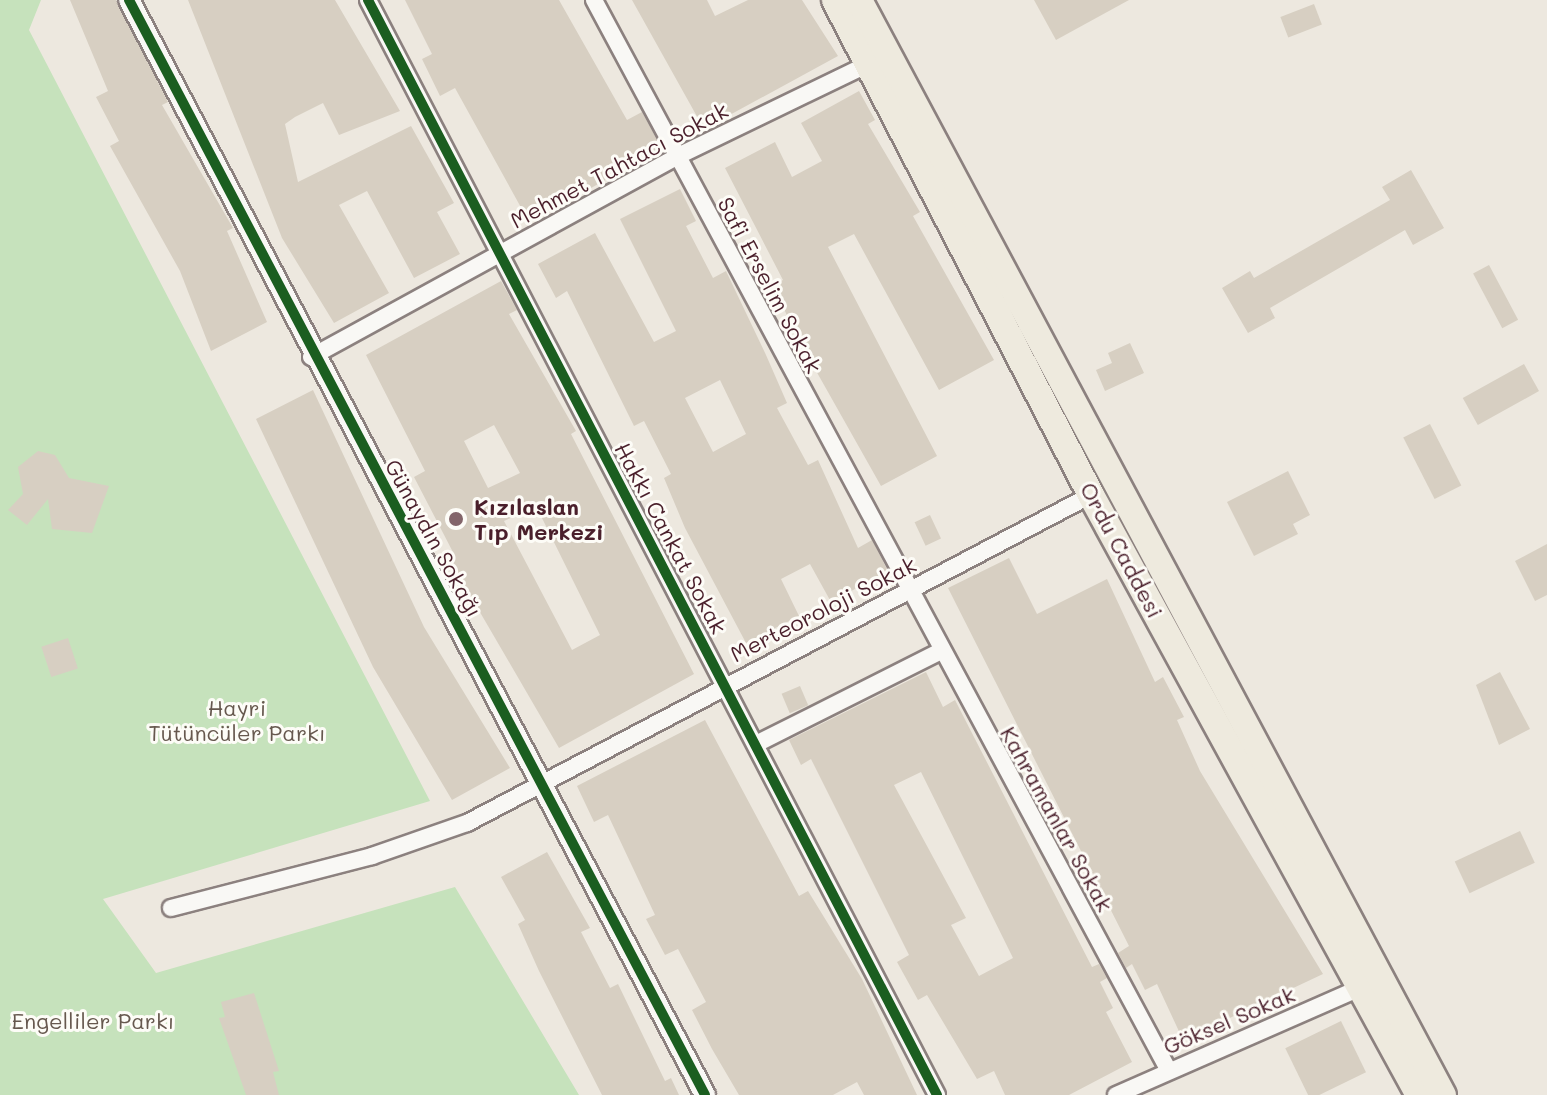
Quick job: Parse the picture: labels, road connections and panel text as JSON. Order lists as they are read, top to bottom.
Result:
{
  "streets": {
    "main road": ["Ordu Caddesi"],
    "street": [
      "Mehmet Tahtacı Sokak",
      "Safi Erselim Sokak",
      "Günaydın Sokağı",
      "Hakkı Cankat Sokak",
      "Merteoroloji Sokak",
      "Kahramanlar Sokak",
      "Göksel Sokak"
    ]
  },
  "crossings": [
    ["Mehmet Tahtacı Sokak", "Safi Erselim Sokak"],
    ["Mehmet Tahtacı Sokak", "Günaydın Sokağı"],
    ["Mehmet Tahtacı Sokak", "Hakkı Cankat Sokak"],
    ["Mehmet Tahtacı Sokak", "Ordu Caddesi"],
    ["Safi Erselim Sokak", "Merteoroloji Sokak"],
    ["Safi Erselim Sokak", "Kahramanlar Sokak"],
    ["Günaydın Sokağı", "Merteoroloji Sokak"],
    ["Hakkı Cankat Sokak", "Merteoroloji Sokak"],
    ["Ordu Caddesi", "Merteoroloji Sokak"],
    ["Ordu Caddesi", "Göksel Sokak"],
    ["Merteoroloji Sokak", "Kahramanlar Sokak"],
    ["Kahramanlar Sokak", "Göksel Sokak"]
  ],
  "parks": ["Hayri Tütüncüler Parkı", "Engelliler Parkı"],
  "places": ["Kızılaslan Tıp Merkezi"]
}
